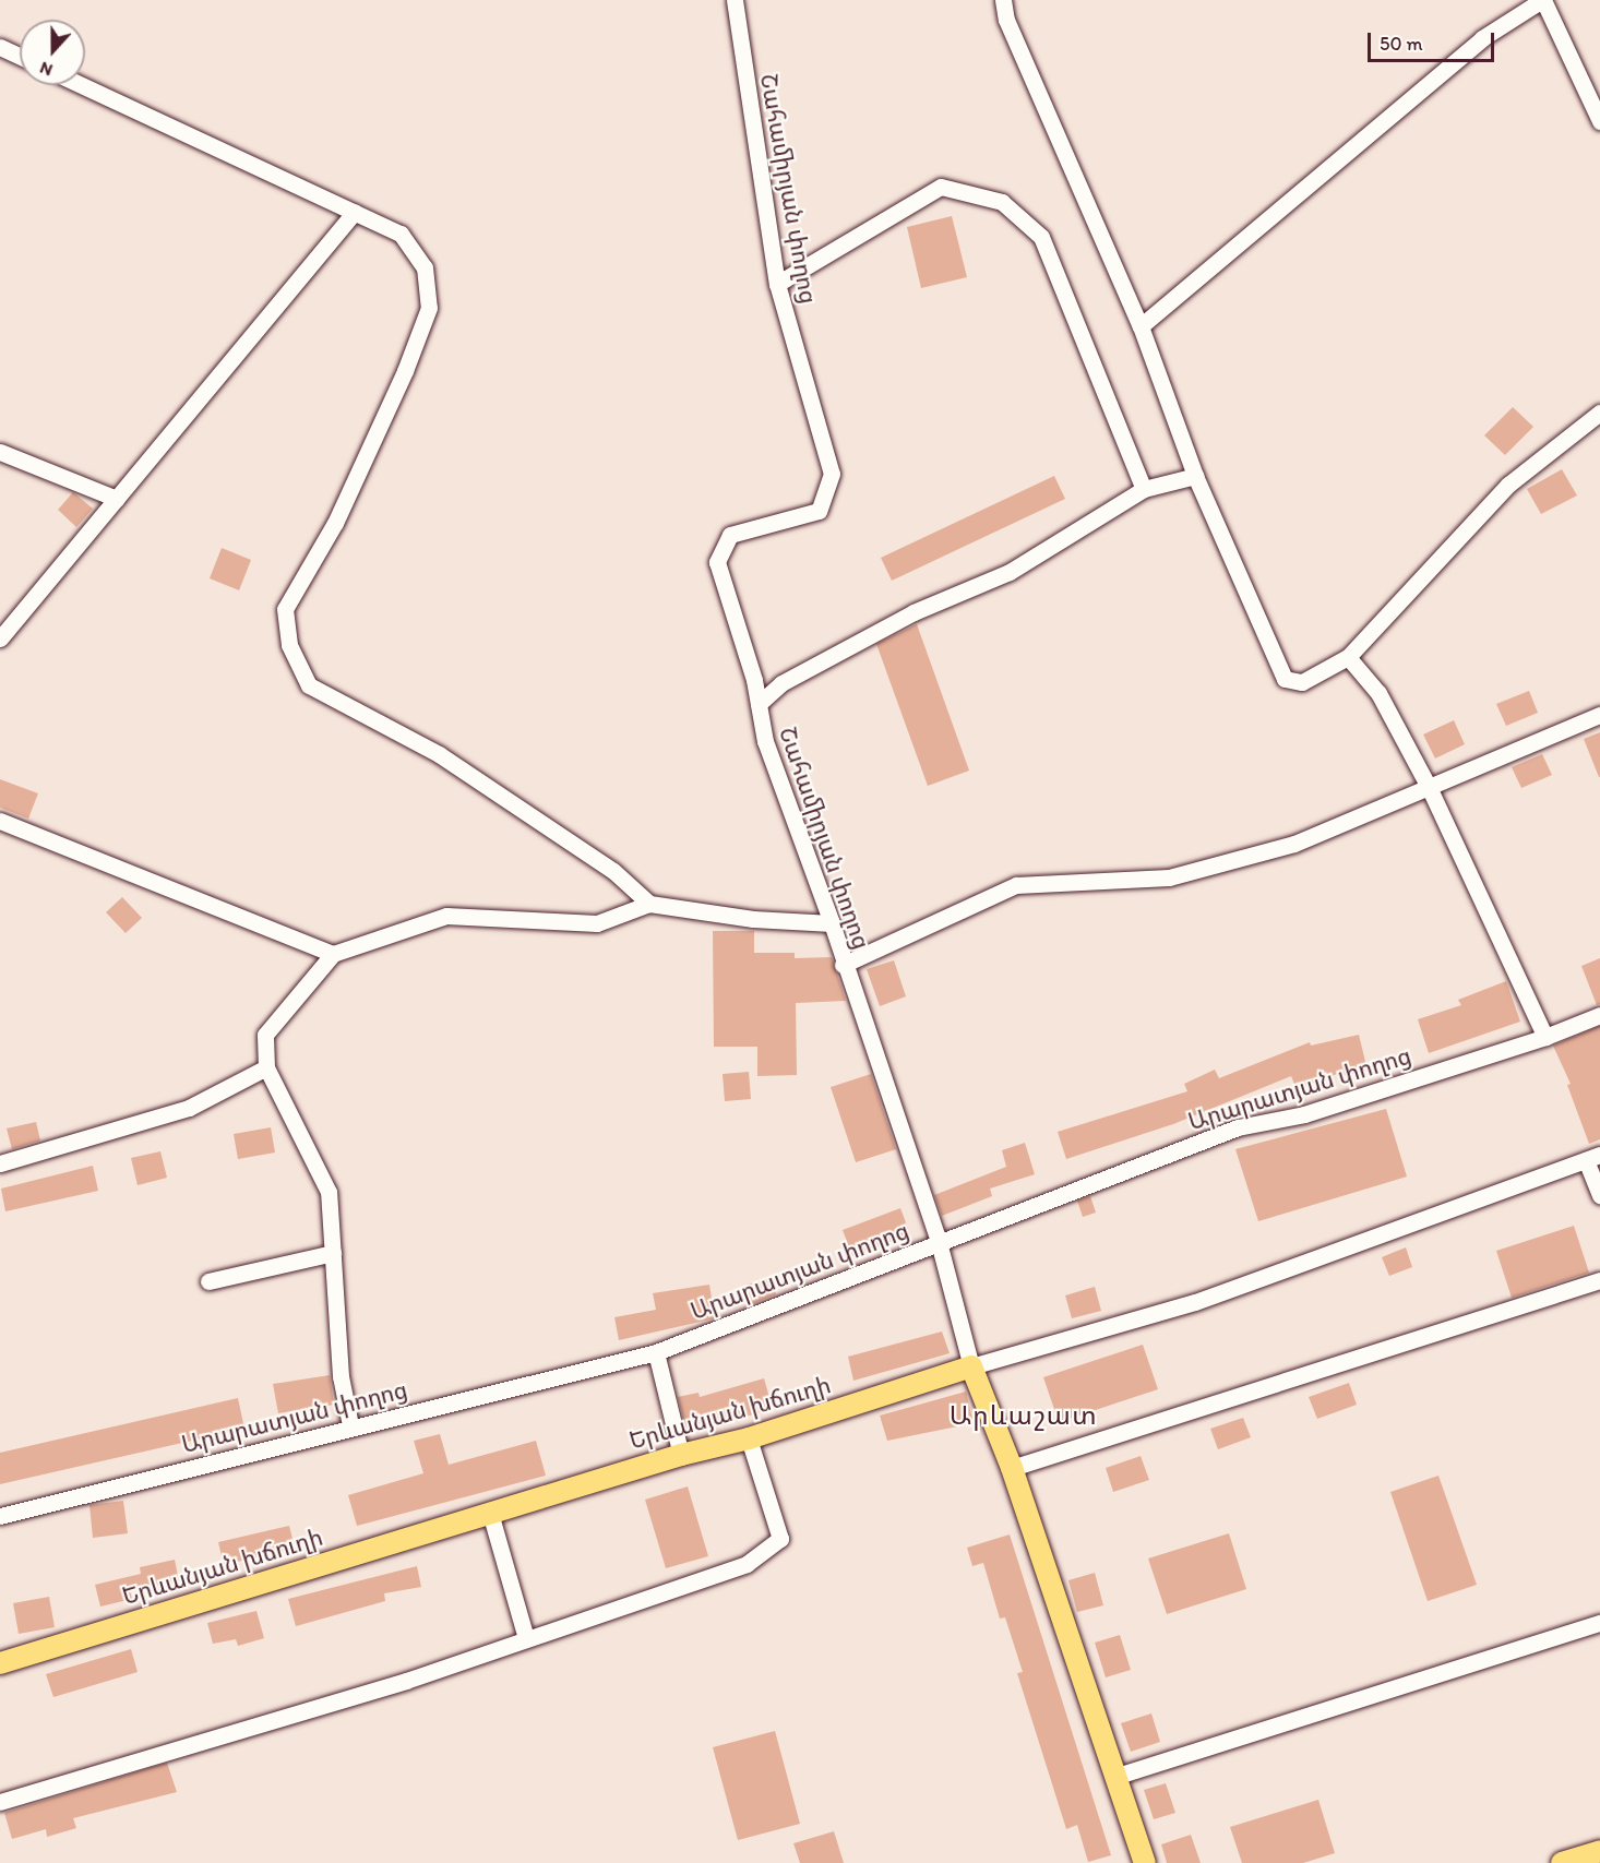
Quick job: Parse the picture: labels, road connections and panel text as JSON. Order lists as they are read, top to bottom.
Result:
{
  "streets": {
    "main road": ["Երևանյան խճուղի"],
    "street": ["Շահամիրյան փողոց", "Արարատյան փողոց"]
  },
  "crossings": [
    ["Շահամիրյան փողոց", "Արարատյան փողոց"],
    ["Շահամիրյան փողոց", "Երևանյան խճուղի"]
  ],
  "districts": ["Արևաշատ"],
  "scale_bar": "50 m",
  "north": "bottom"
}
